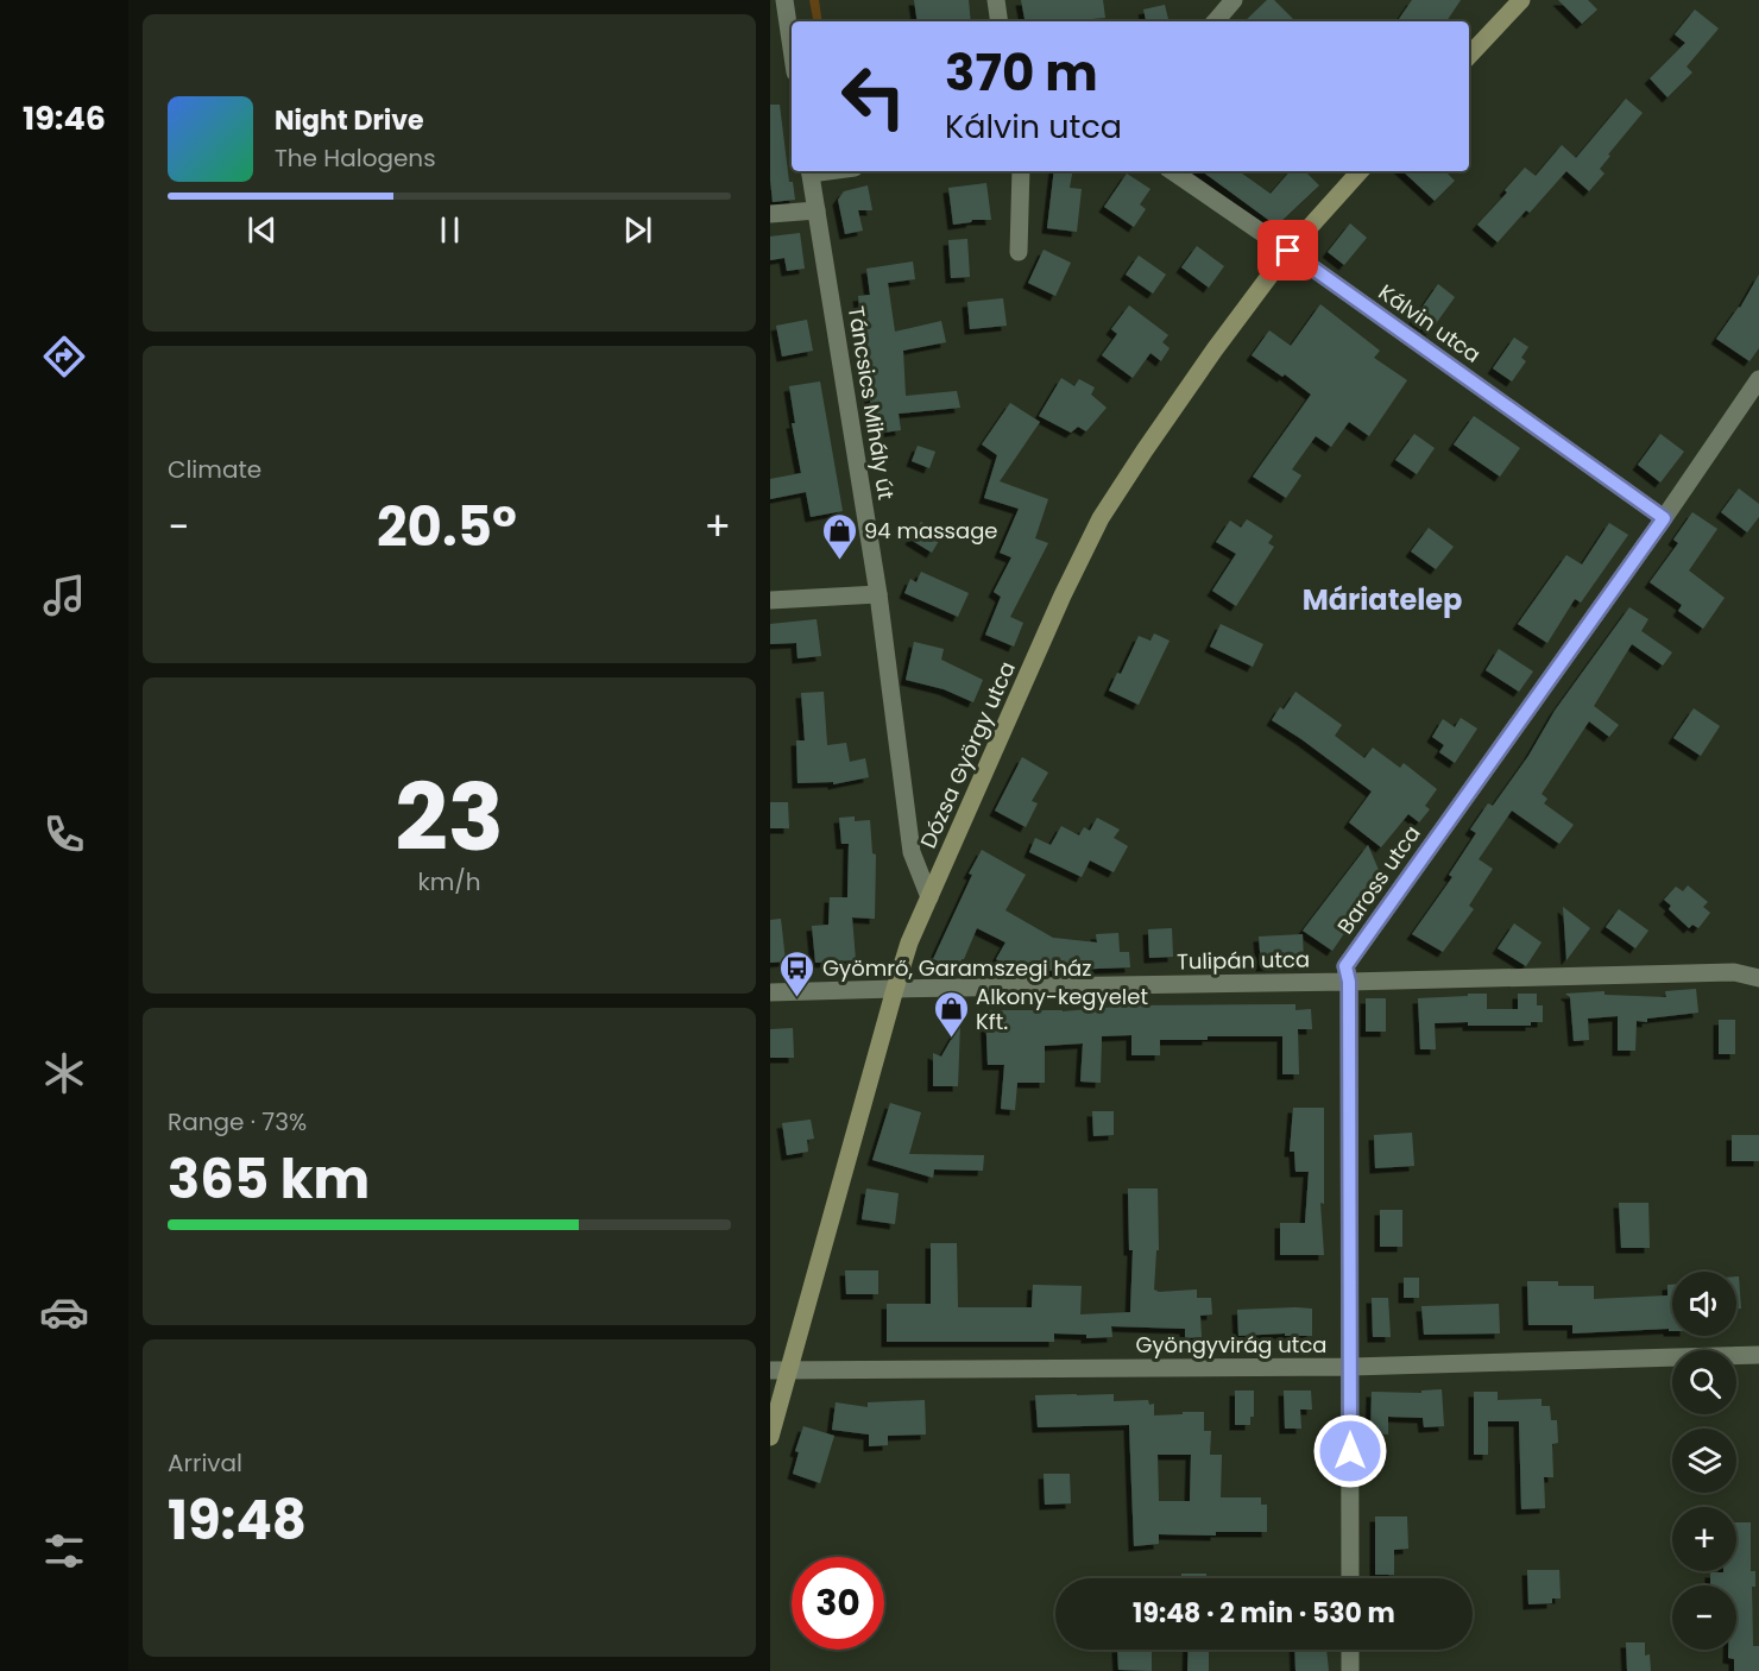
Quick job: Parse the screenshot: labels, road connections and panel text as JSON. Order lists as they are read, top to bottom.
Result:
{
  "streets": {
    "main road": ["Dózsa György utca"],
    "street": [
      "Kálvin utca",
      "Táncsics Mihály út",
      "Baross utca",
      "Tulipán utca",
      "Gyöngyvirág utca"
    ]
  },
  "crossings": [
    ["Kálvin utca", "Dózsa György utca"],
    ["Kálvin utca", "Baross utca"],
    ["Táncsics Mihály út", "Dózsa György utca"],
    ["Dózsa György utca", "Tulipán utca"],
    ["Dózsa György utca", "Gyöngyvirág utca"],
    ["Baross utca", "Tulipán utca"],
    ["Baross utca", "Gyöngyvirág utca"]
  ],
  "districts": ["Máriatelep"],
  "places": {
    "shop": ["94 massage", "Alkony-kegyelet Kft."],
    "bus stop": ["Gyömrő, Garamszegi ház"]
  },
  "page": {
    "tabs": "19:46",
    "turn": ["370 m", "Kálvin utca"],
    "song": ["Night Drive", "The Halogens"],
    "tile": [
      "Climate",
      ["23", "km/h"],
      ["Range · 73%", "365 km"],
      ["Arrival", "19:48"]
    ],
    "heat": ["−", "20.5°", "+"],
    "map_buttons": ["+", "−"],
    "limit": "30",
    "trip": "19:48 · 2 min · 530 m"
  }
}
